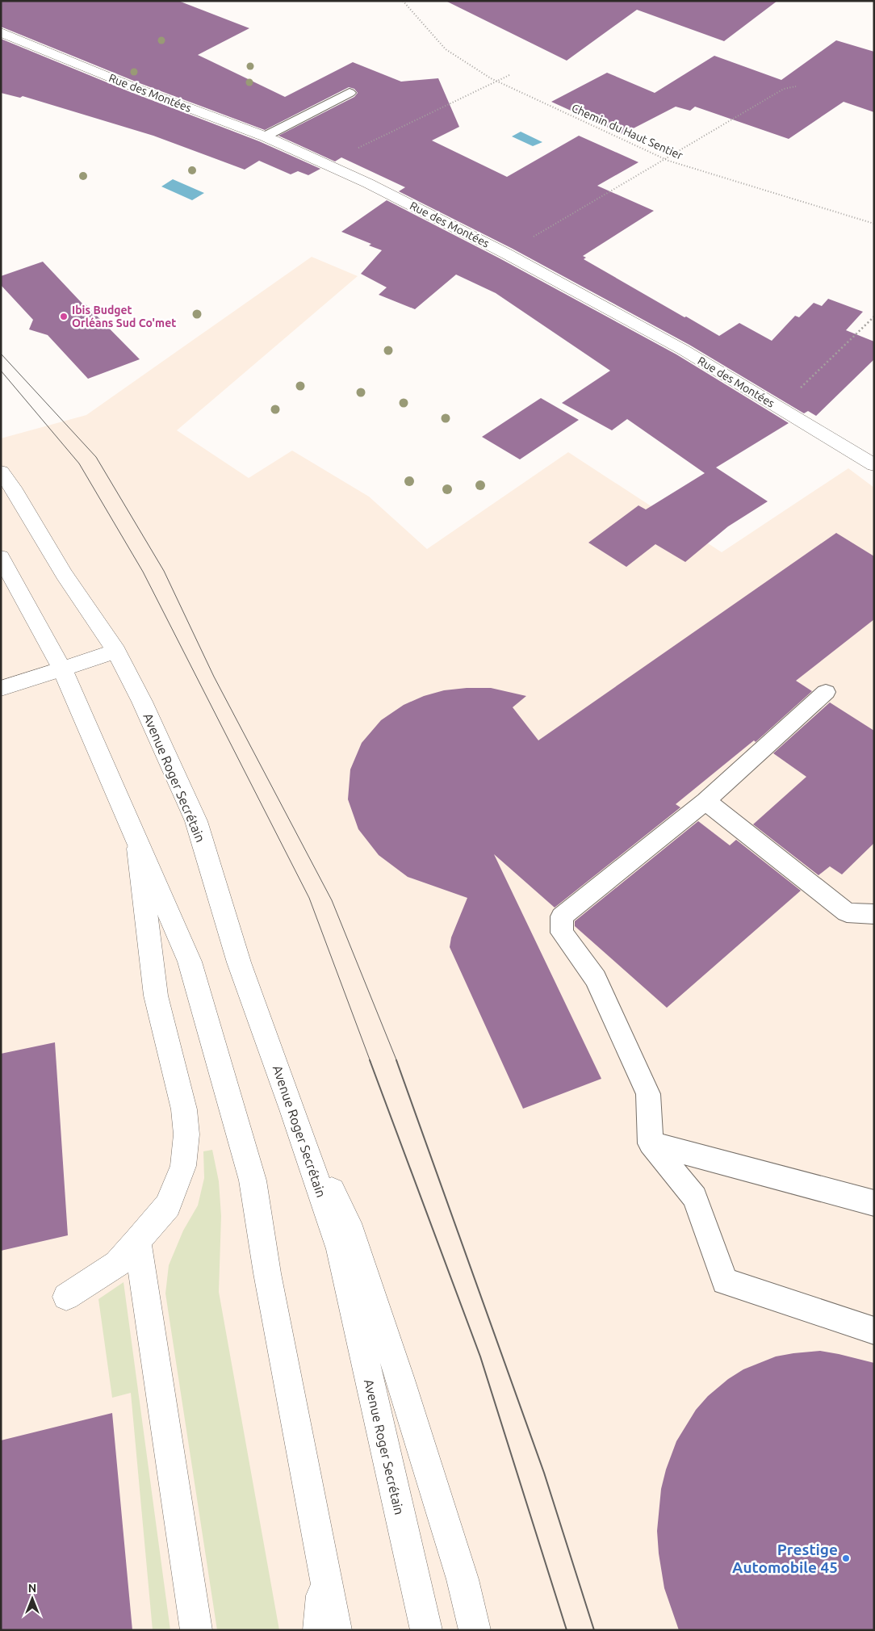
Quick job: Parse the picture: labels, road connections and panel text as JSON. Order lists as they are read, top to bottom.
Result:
{
  "streets": {
    "main road": ["Rue des Montées", "Avenue Roger Secrétain"],
    "path": ["Chemin du Haut Sentier"]
  },
  "places": ["Ibis Budget Orléans Sud Co'met", "Prestige Automobile 45"],
  "north": "top"
}
